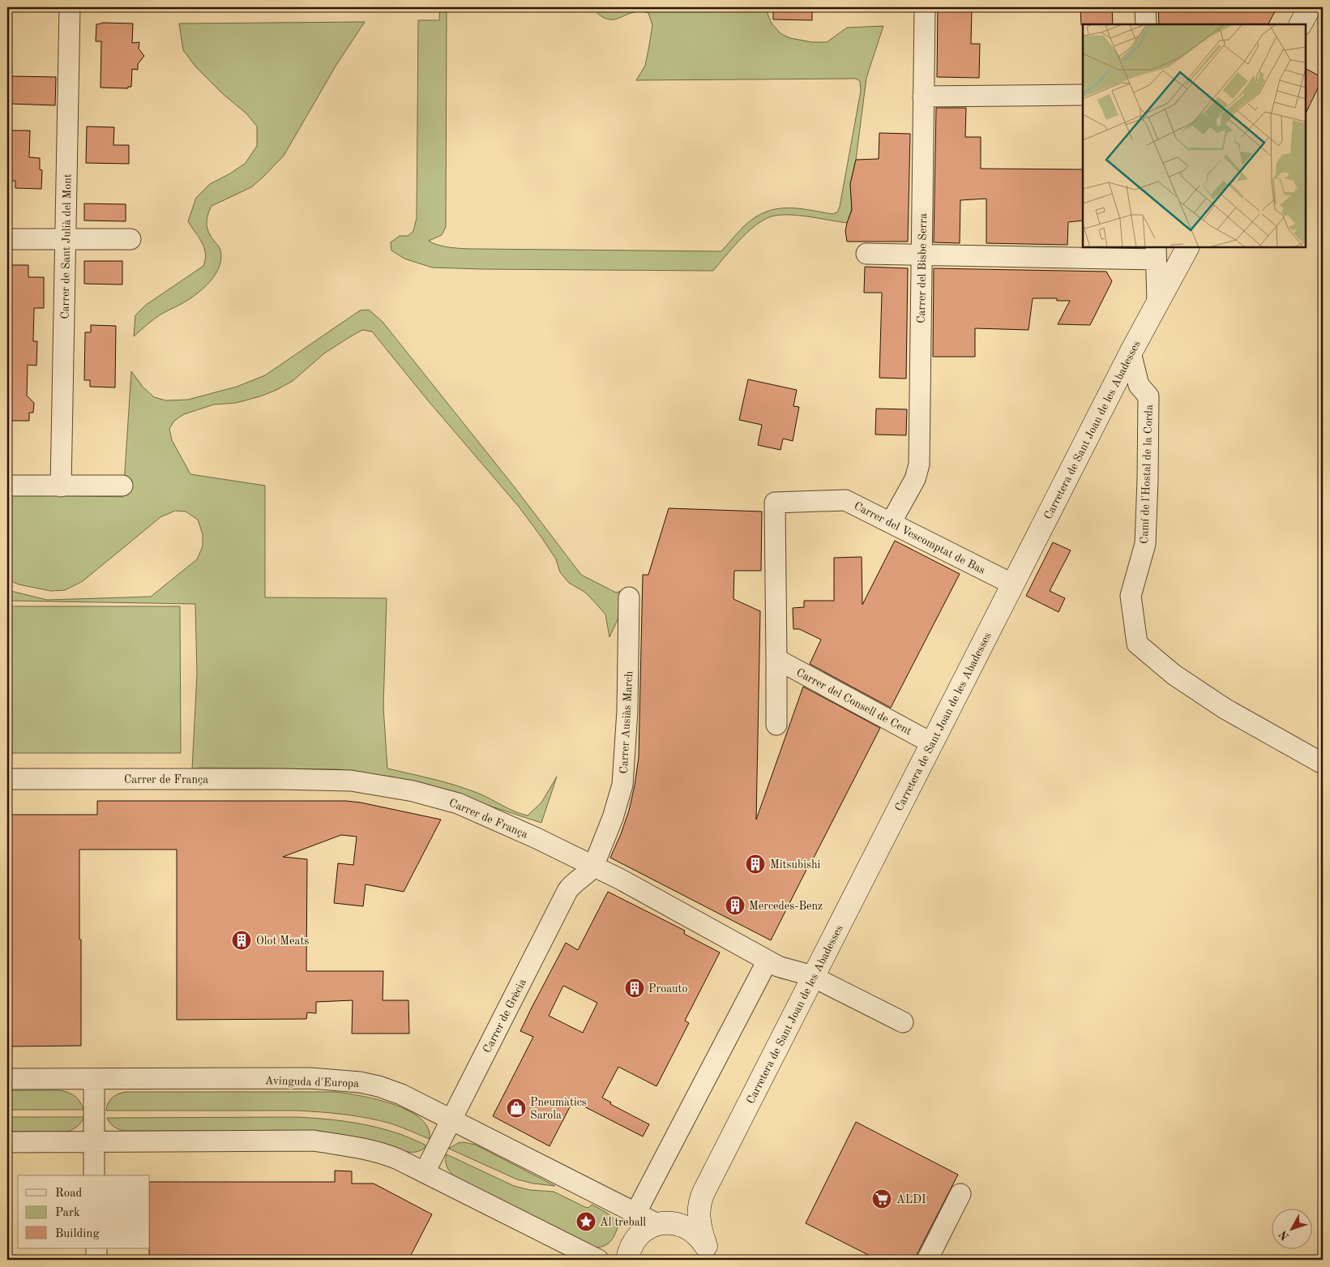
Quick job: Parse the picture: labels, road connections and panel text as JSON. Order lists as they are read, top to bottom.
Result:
{
  "streets": {
    "main road": ["Carretera de Sant Joan de les Abadesses"],
    "street": [
      "Carrer de Sant Julià del Mont",
      "Carrer del Bisbe Serra",
      "Camí de l'Hostal de la Corda",
      "Carrer del Vescomptat de Bas",
      "Carrer del Consell de Cent",
      "Carrer Ausiàs March",
      "Carrer de França",
      "Carrer de Grècia",
      "Avinguda d'Europa"
    ]
  },
  "crossings": [
    ["Carrer del Bisbe Serra", "Carrer del Vescomptat de Bas"],
    ["Carretera de Sant Joan de les Abadesses", "Camí de l'Hostal de la Corda"],
    ["Carretera de Sant Joan de les Abadesses", "Carrer del Vescomptat de Bas"],
    ["Carretera de Sant Joan de les Abadesses", "Carrer del Consell de Cent"],
    ["Carretera de Sant Joan de les Abadesses", "Carrer de França"],
    ["Carretera de Sant Joan de les Abadesses", "Avinguda d'Europa"],
    ["Carrer del Vescomptat de Bas", "Carrer del Consell de Cent"],
    ["Carrer Ausiàs March", "Carrer de França"],
    ["Carrer Ausiàs March", "Carrer de Grècia"],
    ["Carrer de França", "Carrer de Grècia"],
    ["Carrer de Grècia", "Avinguda d'Europa"]
  ],
  "places": {
    "building": [
      "Mitsubishi",
      "Mercedes-Benz",
      "Olot Meats",
      "Proauto"
    ],
    "shop": ["Pneumàtics Sarola"],
    "supermarket": ["ALDI"],
    "place": ["Al treball"]
  },
  "legend": ["Road", "Park", "Building"],
  "north": "bottom left"
}
